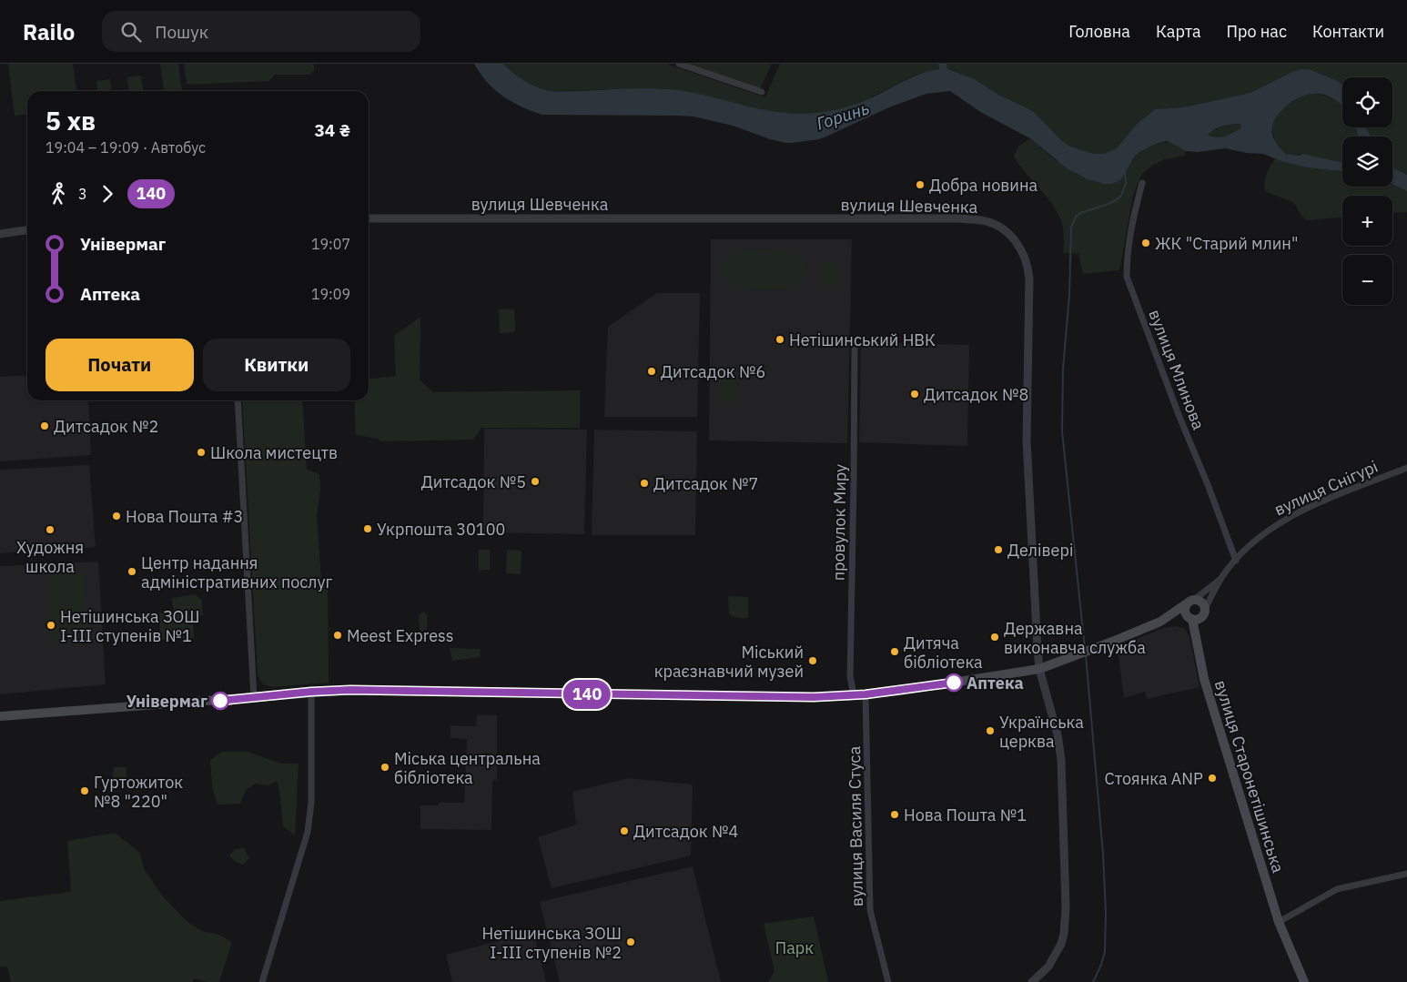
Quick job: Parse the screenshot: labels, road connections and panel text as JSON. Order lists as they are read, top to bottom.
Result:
{
  "streets": {
    "main road": ["вулиця Снігурі", "вулиця Старонетішинська"],
    "street": [
      "вулиця Шевченка",
      "вулиця Млинова",
      "провулок Миру",
      "вулиця Василя Стуса"
    ]
  },
  "crossings": [
    ["вулиця Шевченка", "вулиця Снігурі"],
    ["вулиця Млинова", "вулиця Снігурі"],
    ["вулиця Снігурі", "провулок Миру"],
    ["вулиця Снігурі", "вулиця Старонетішинська"],
    ["вулиця Снігурі", "вулиця Василя Стуса"]
  ],
  "water": ["Горинь"],
  "parks": ["Парк"],
  "places": [
    "Добра новина",
    "ЖК \"Старий млин\"",
    "Нетішинський НВК",
    "Дитсадок №6",
    "Дитсадок №8",
    "Дитсадок №2",
    "Школа мистецтв",
    "Дитсадок №5",
    "Дитсадок №7",
    "Нова Пошта #3",
    "Укрпошта 30100",
    "Художня школа",
    "Делівері",
    "Центр надання адміністративних послуг",
    "Нетішинська ЗОШ І-ІІІ ступенів №1",
    "Meest Express",
    "Державна виконавча служба",
    "Дитяча бібліотека",
    "Міський краєзнавчий музей",
    "Аптека",
    "Універмаг",
    "Українська церква",
    "Міська центральна бібліотека",
    "Стоянка ANP",
    "Гуртожиток №8 \"220\"",
    "Нова Пошта №1",
    "Дитсадок №4",
    "Нетішинська ЗОШ І-ІІІ ступенів №2"
  ],
  "lines": ["bus line 140"],
  "page": {
    "header": "Railo",
    "search": "Пошук",
    "nav": [
      "Головна",
      "Карта",
      "Про нас",
      "Контакти"
    ],
    "on_map": "140",
    "map_buttons": ["+", "−"],
    "heading": ["5 хв", "19:04 – 19:09 · Автобус", "34 ₴"],
    "legs": ["3", "140"],
    "list": [
      {
        "name": "Універмаг",
        "value": "19:07"
      },
      {
        "name": "Аптека",
        "value": "19:09"
      }
    ],
    "buttons": ["Почати", "Квитки"]
  }
}
